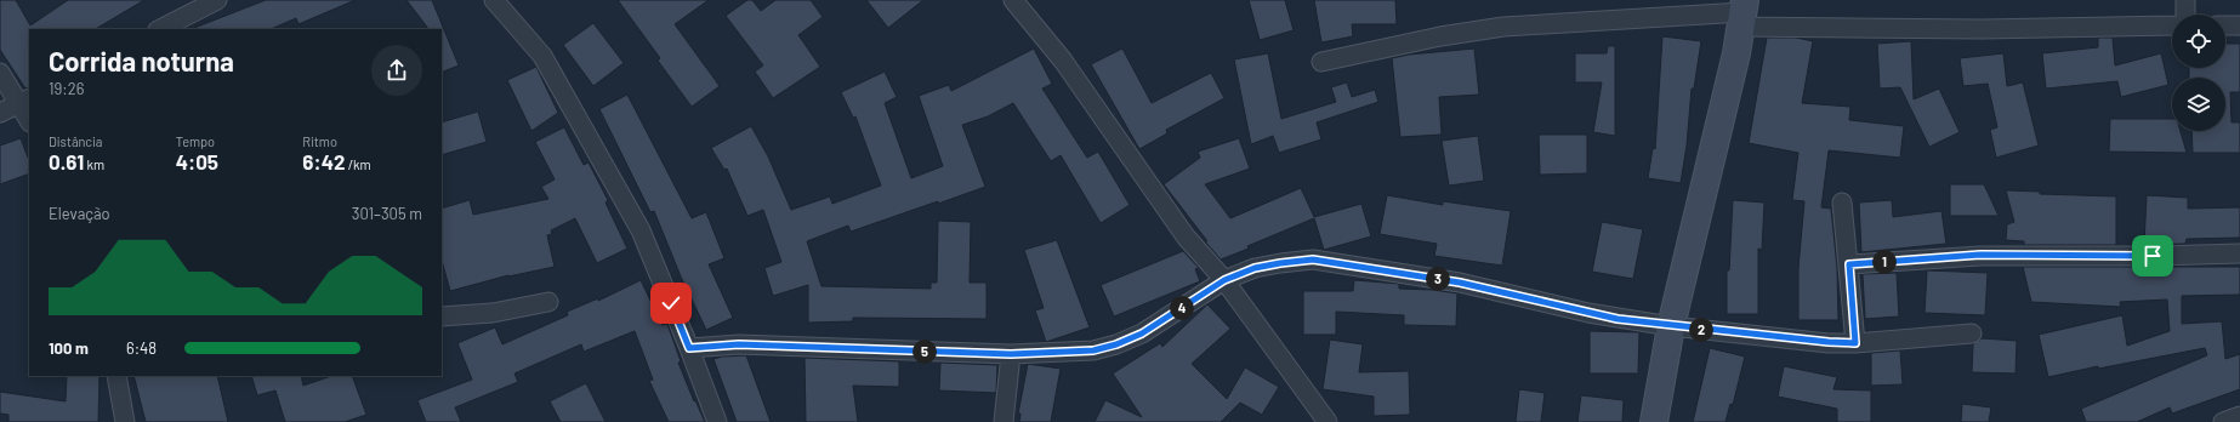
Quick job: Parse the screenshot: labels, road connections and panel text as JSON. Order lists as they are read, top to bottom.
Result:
{
  "page": {
    "heading": ["Corrida noturna", "19:26"],
    "stats": [
      ["Distância", "0.61 km"],
      ["Tempo", "4:05"],
      ["Ritmo", "6:42 /km"]
    ],
    "chart": ["Elevação", "301–305 m"],
    "pins": [
      "1",
      "3",
      "4",
      "2",
      "5"
    ],
    "list": [
      {
        "name": "100 m",
        "note": "6:48"
      }
    ]
  }
}
